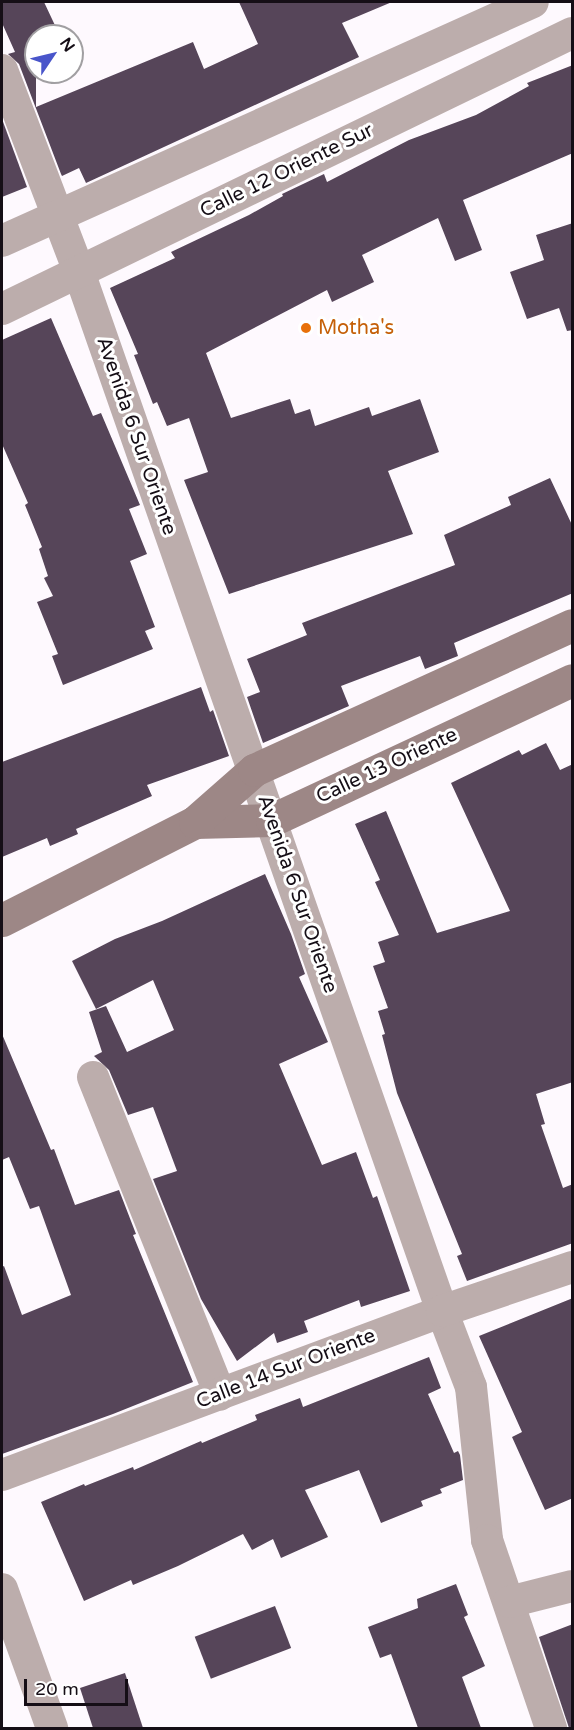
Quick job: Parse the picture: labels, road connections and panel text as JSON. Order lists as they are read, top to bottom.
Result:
{
  "streets": {
    "street": [
      "Calle 12 Oriente Sur",
      "Avenida 6 Sur Oriente",
      "Calle 13 Oriente",
      "Calle 14 Sur Oriente"
    ]
  },
  "crossings": [
    ["Calle 12 Oriente Sur", "Avenida 6 Sur Oriente"],
    ["Avenida 6 Sur Oriente", "Calle 13 Oriente"],
    ["Avenida 6 Sur Oriente", "Calle 14 Sur Oriente"]
  ],
  "places": ["Motha's"],
  "scale_bar": "20 m",
  "north": "top right"
}
